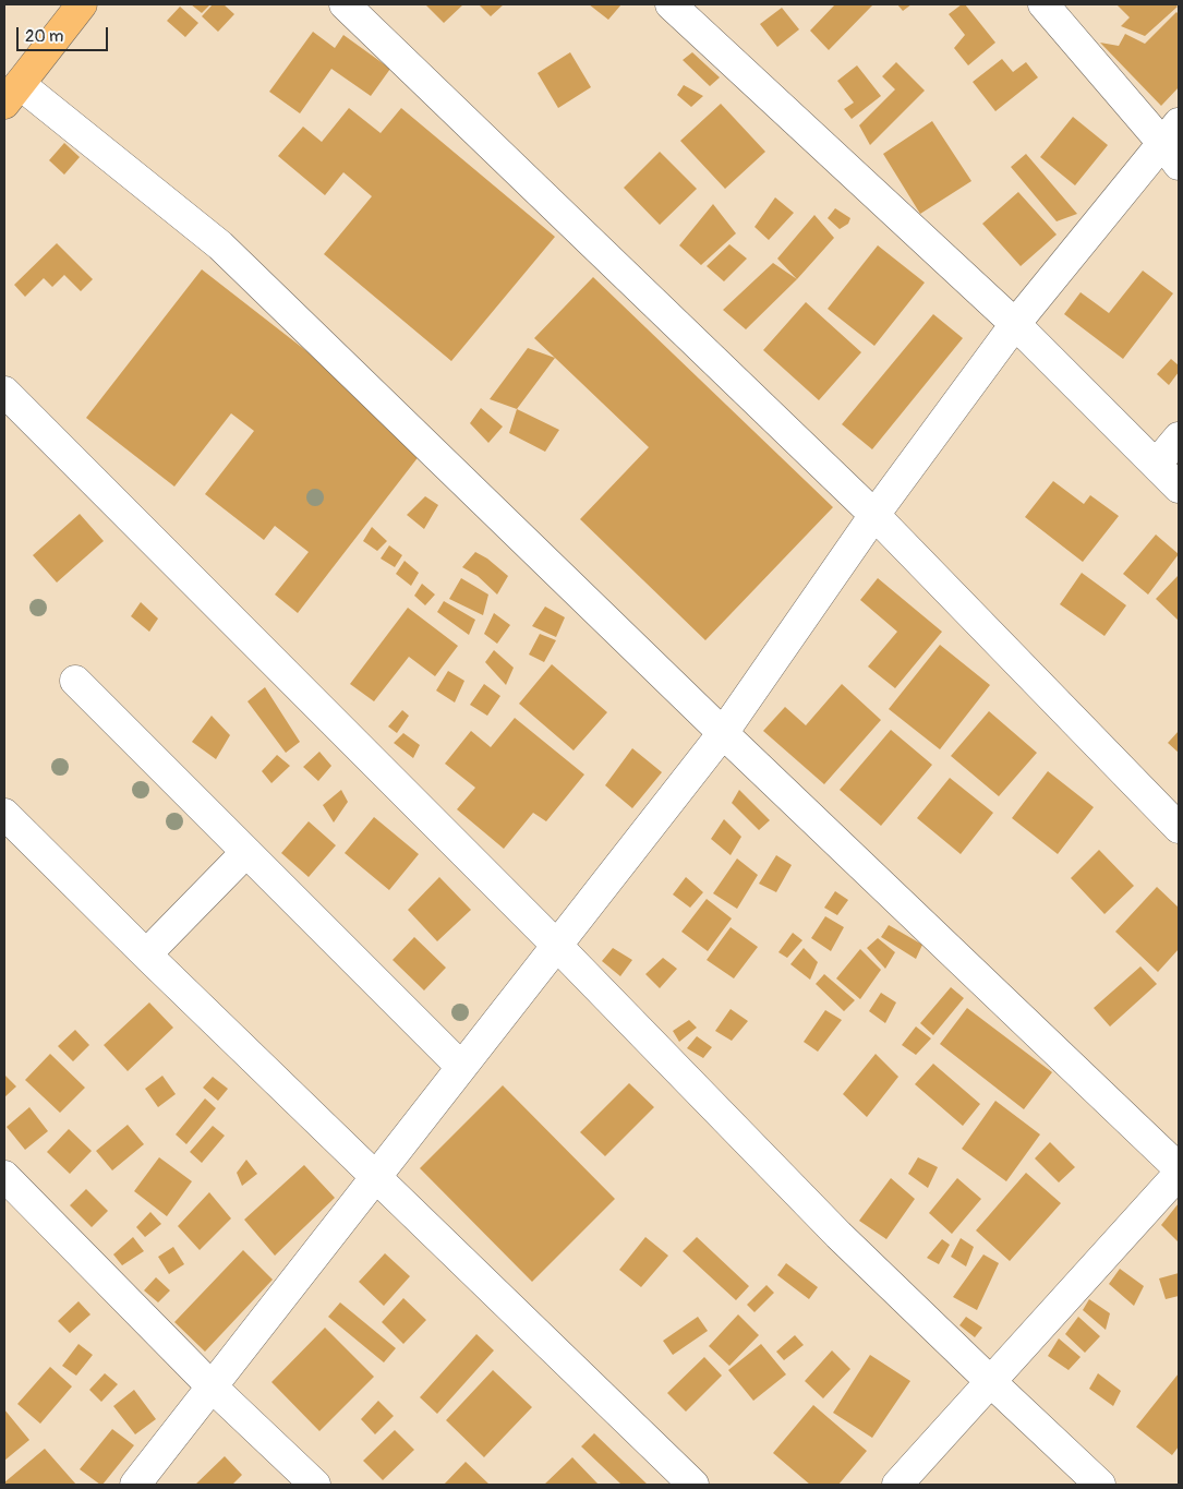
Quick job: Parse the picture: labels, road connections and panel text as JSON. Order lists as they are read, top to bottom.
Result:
{
  "scale_bar": "20 m"
}
